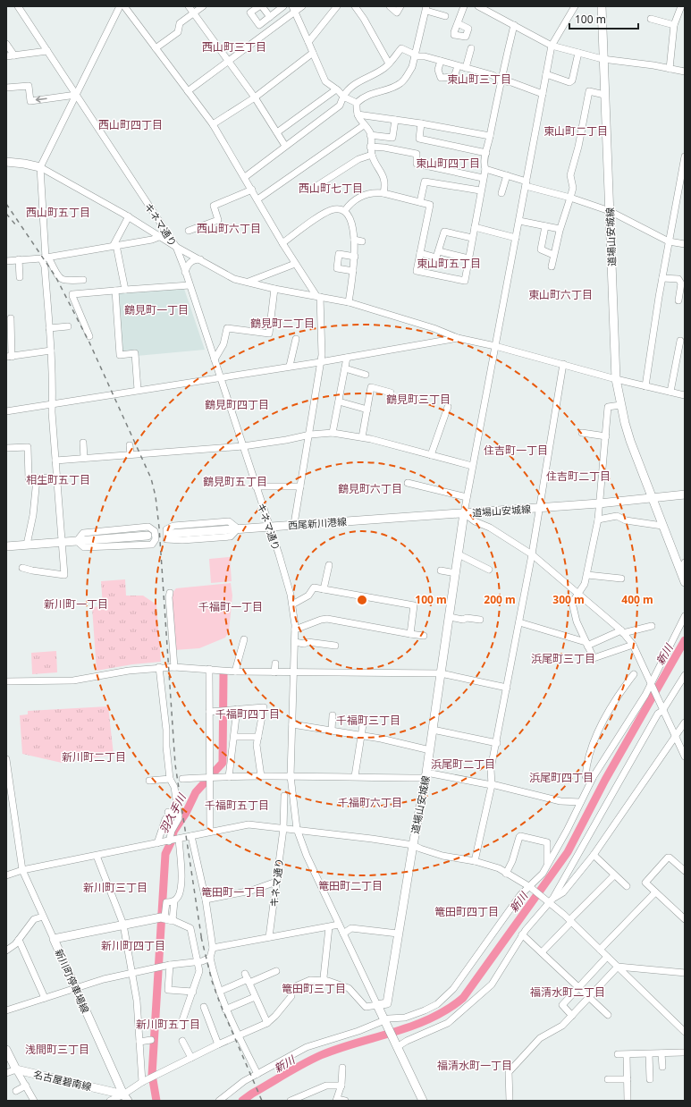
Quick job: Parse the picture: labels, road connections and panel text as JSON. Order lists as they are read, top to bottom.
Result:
{
  "streets": {
    "main road": [
      "道場山安城線",
      "西尾新川港線",
      "新川町停車場線",
      "名古屋碧南線"
    ],
    "street": ["キネマ通り"]
  },
  "crossings": [
    ["キネマ通り", "道場山安城線"],
    ["キネマ通り", "西尾新川港線"],
    ["道場山安城線", "西尾新川港線"],
    ["新川町停車場線", "名古屋碧南線"]
  ],
  "districts": [
    "西山町三丁目",
    "東山町三丁目",
    "西山町四丁目",
    "東山町二丁目",
    "東山町四丁目",
    "西山町七丁目",
    "西山町五丁目",
    "西山町六丁目",
    "東山町五丁目",
    "東山町六丁目",
    "鶴見町一丁目",
    "鶴見町二丁目",
    "鶴見町三丁目",
    "鶴見町四丁目",
    "住吉町一丁目",
    "住吉町二丁目",
    "相生町五丁目",
    "鶴見町五丁目",
    "鶴見町六丁目",
    "新川町一丁目",
    "千福町一丁目",
    "浜尾町三丁目",
    "千福町四丁目",
    "千福町三丁目",
    "新川町二丁目",
    "浜尾町二丁目",
    "浜尾町四丁目",
    "千福町六丁目",
    "千福町五丁目",
    "篭田町二丁目",
    "新川町三丁目",
    "篭田町一丁目",
    "篭田町四丁目",
    "新川町四丁目",
    "篭田町三丁目",
    "福清水町二丁目",
    "新川町五丁目",
    "浅間町三丁目",
    "福清水町一丁目"
  ],
  "water": ["新川", "羽久手川"],
  "scale_bar": "100 m",
  "rings": [
    "100 m",
    "200 m",
    "300 m",
    "400 m"
  ]
}
